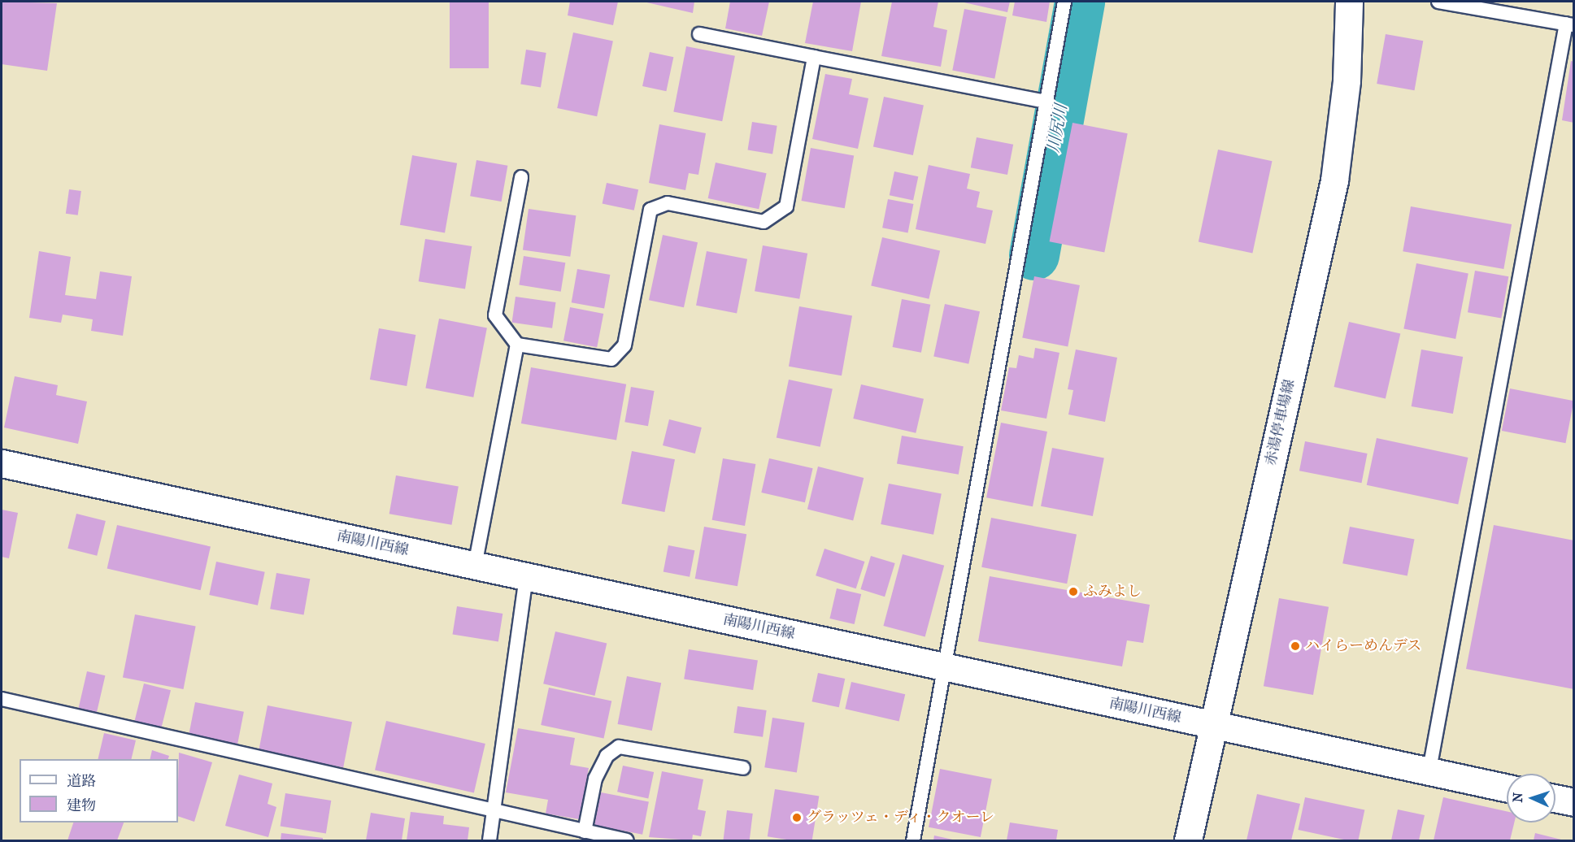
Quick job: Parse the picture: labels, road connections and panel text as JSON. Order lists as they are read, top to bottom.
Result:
{
  "streets": {
    "main road": ["赤湯停車場線", "南陽川西線"]
  },
  "crossings": [
    ["赤湯停車場線", "南陽川西線"]
  ],
  "water": ["川尻川"],
  "places": ["ふみよし", "ハイらーめんデス", "グラッツェ・ディ・クオーレ"],
  "legend": ["道路", "建物"],
  "north": "left"
}
